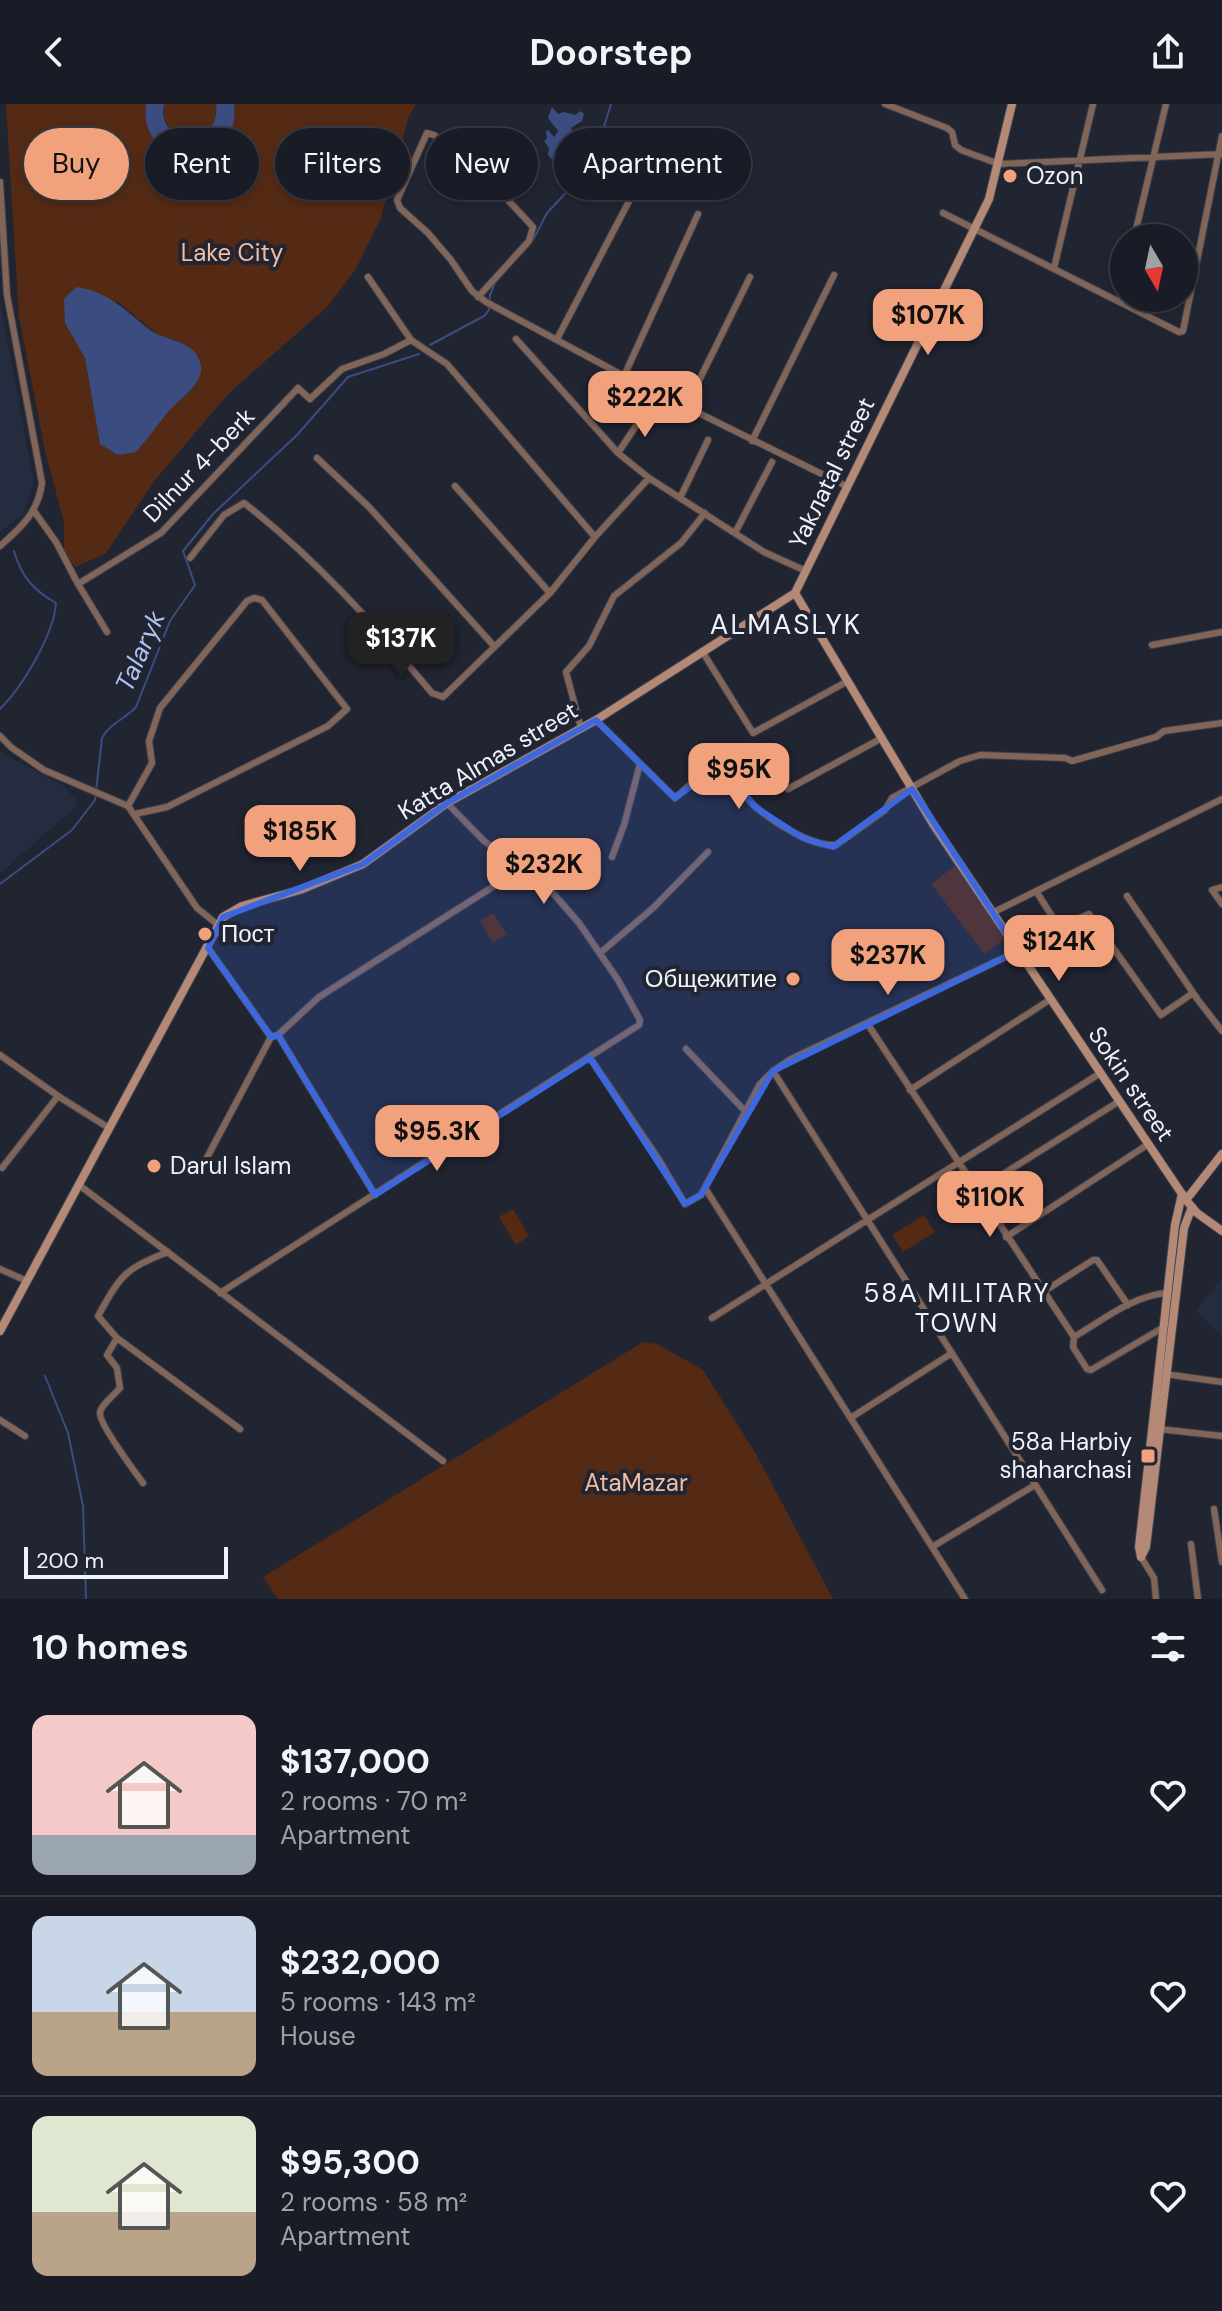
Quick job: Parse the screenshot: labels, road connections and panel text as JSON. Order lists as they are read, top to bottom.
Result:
{
  "streets": {
    "street": [
      "Dilnur 4-berk",
      "Yakлatal street",
      "Katta Almas street",
      "Sokin street"
    ]
  },
  "crossings": [
    ["Yakлatal street", "Katta Almas street"],
    ["Yakлatal street", "Sokin street"],
    ["Katta Almas street", "Sokin street"]
  ],
  "districts": ["ALMASLYK", "58А MILITARY TOWN"],
  "water": ["Talaryk"],
  "parks": ["Lake City", "AtaMazar"],
  "places": {
    "other": [
      "Ozon",
      "Пост",
      "Общежитие",
      "Darul Islam"
    ],
    "transit": ["58a Harbiy shaharchasi"]
  },
  "scale_bar": "200 m",
  "north": "bottom",
  "page": {
    "header": "Doorstep",
    "chip": [
      "Buy",
      "Rent",
      "Filters",
      "New",
      "Apartment"
    ],
    "price": [
      "$107K",
      "$222K",
      "$137K",
      "$95K",
      "$185K",
      "$232K",
      "$124K",
      "$237K",
      "$95.3K",
      "$110K"
    ],
    "scale": "200 m",
    "heading": "10 homes",
    "list": [
      {
        "name": "$137,000",
        "note": "2 rooms · 70 m² · Apartment"
      },
      {
        "name": "$232,000",
        "note": "5 rooms · 143 m² · House"
      },
      {
        "name": "$95,300",
        "note": "2 rooms · 58 m² · Apartment"
      }
    ]
  }
}
